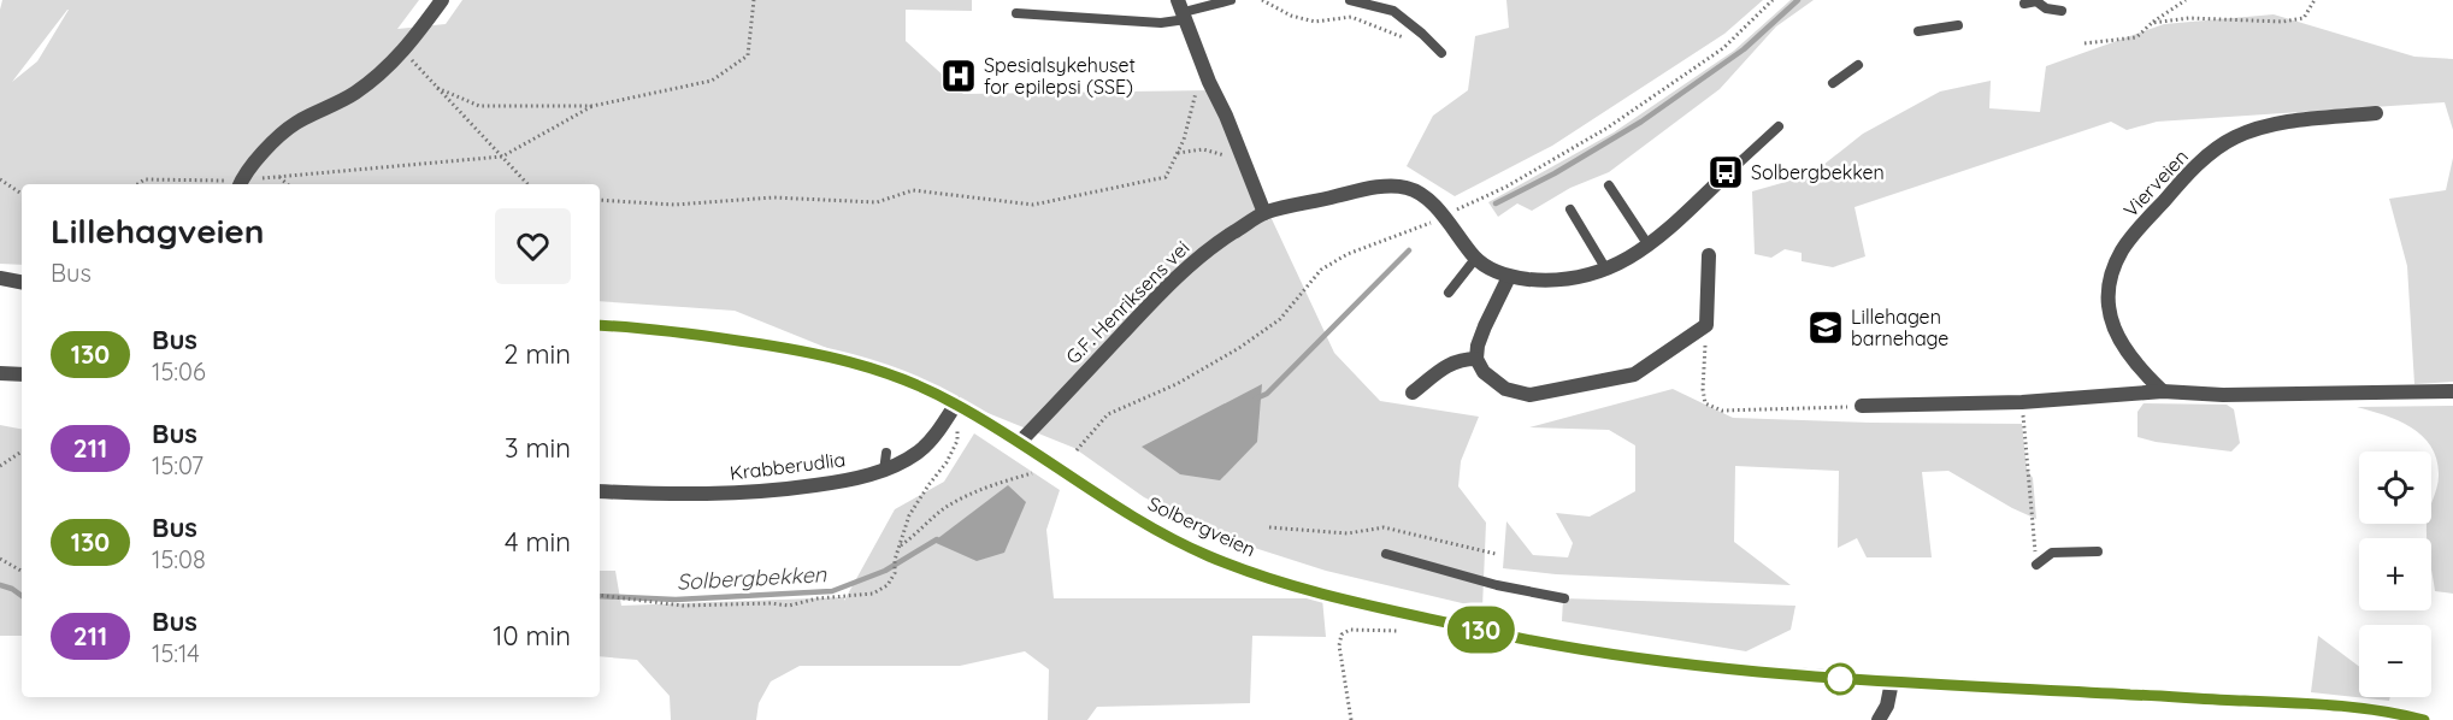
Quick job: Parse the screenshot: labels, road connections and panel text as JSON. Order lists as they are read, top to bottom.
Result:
{
  "streets": {
    "street": [
      "Vierveien",
      "G.F. Henriksens vei",
      "Krabberudlia",
      "Solbergveien"
    ]
  },
  "crossings": [
    ["G.F. Henriksens vei", "Solbergveien"],
    ["Krabberudlia", "Solbergveien"]
  ],
  "water": ["Solbergbekken"],
  "places": {
    "hospital": ["Spesialsykehuset for epilepsi (SSE)"],
    "bus stop": ["Solbergbekken"],
    "school or university": ["Lillehagen barnehage"]
  },
  "lines": ["bus line 130"],
  "page": {
    "on_map": "130",
    "heading": ["Lillehagveien", "Bus"],
    "list": [
      {
        "mark": "130",
        "name": "Bus",
        "note": "15:06",
        "value": "2 min"
      },
      {
        "mark": "211",
        "name": "Bus",
        "note": "15:07",
        "value": "3 min"
      },
      {
        "mark": "130",
        "name": "Bus",
        "note": "15:08",
        "value": "4 min"
      },
      {
        "mark": "211",
        "name": "Bus",
        "note": "15:14",
        "value": "10 min"
      }
    ],
    "map_buttons": ["+", "−"]
  }
}
